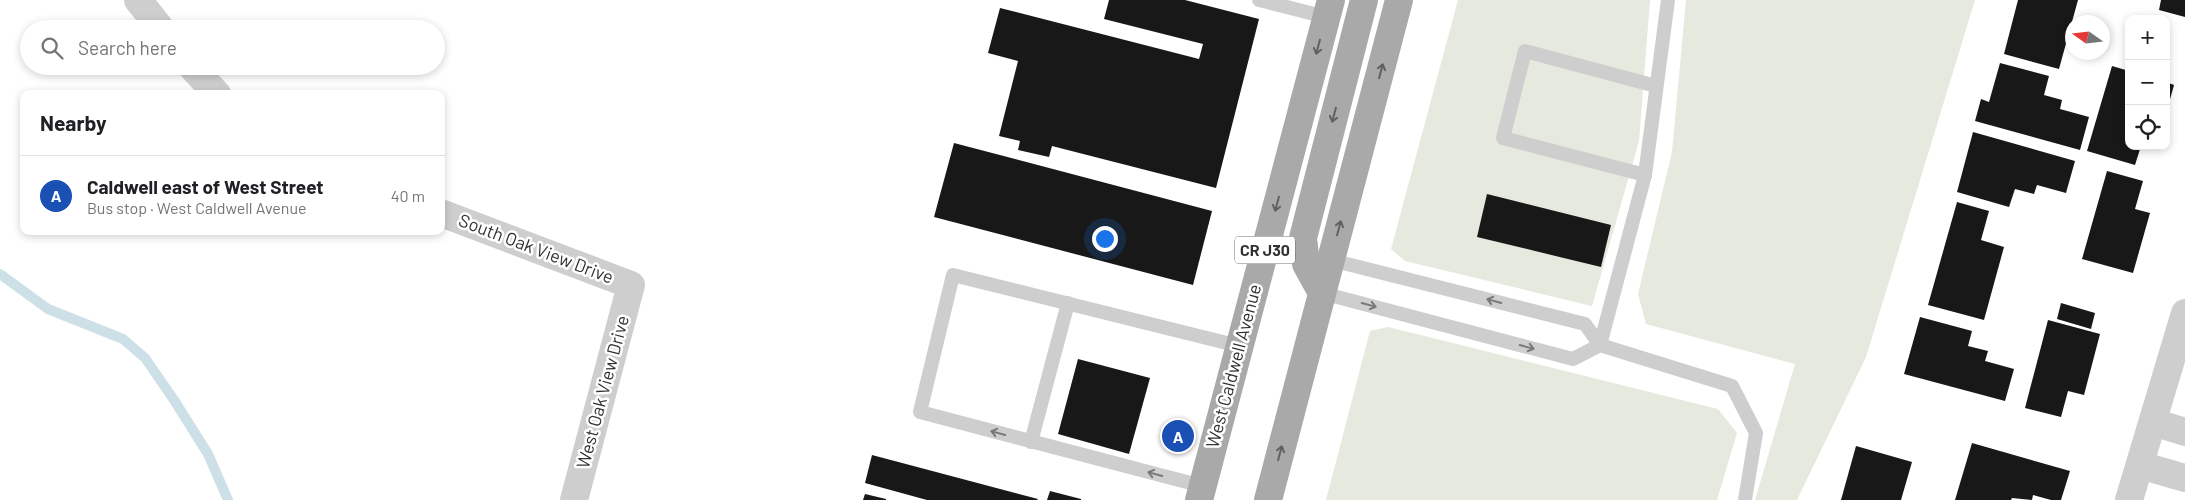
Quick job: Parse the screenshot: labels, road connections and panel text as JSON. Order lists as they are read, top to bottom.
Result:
{
  "streets": {
    "main road": ["CR J30", "West Caldwell Avenue"],
    "street": ["South Oak View Drive", "West Oak View Drive"]
  },
  "crossings": [
    ["South Oak View Drive", "West Oak View Drive"]
  ],
  "north": "left",
  "page": {
    "map_buttons": ["+", "−"],
    "search": "Search here",
    "heading": "Nearby",
    "list": [
      {
        "mark": "A",
        "name": "Caldwell east of West Street",
        "note": "Bus stop · West Caldwell Avenue",
        "value": "40 m"
      }
    ],
    "pins": "A"
  }
}
